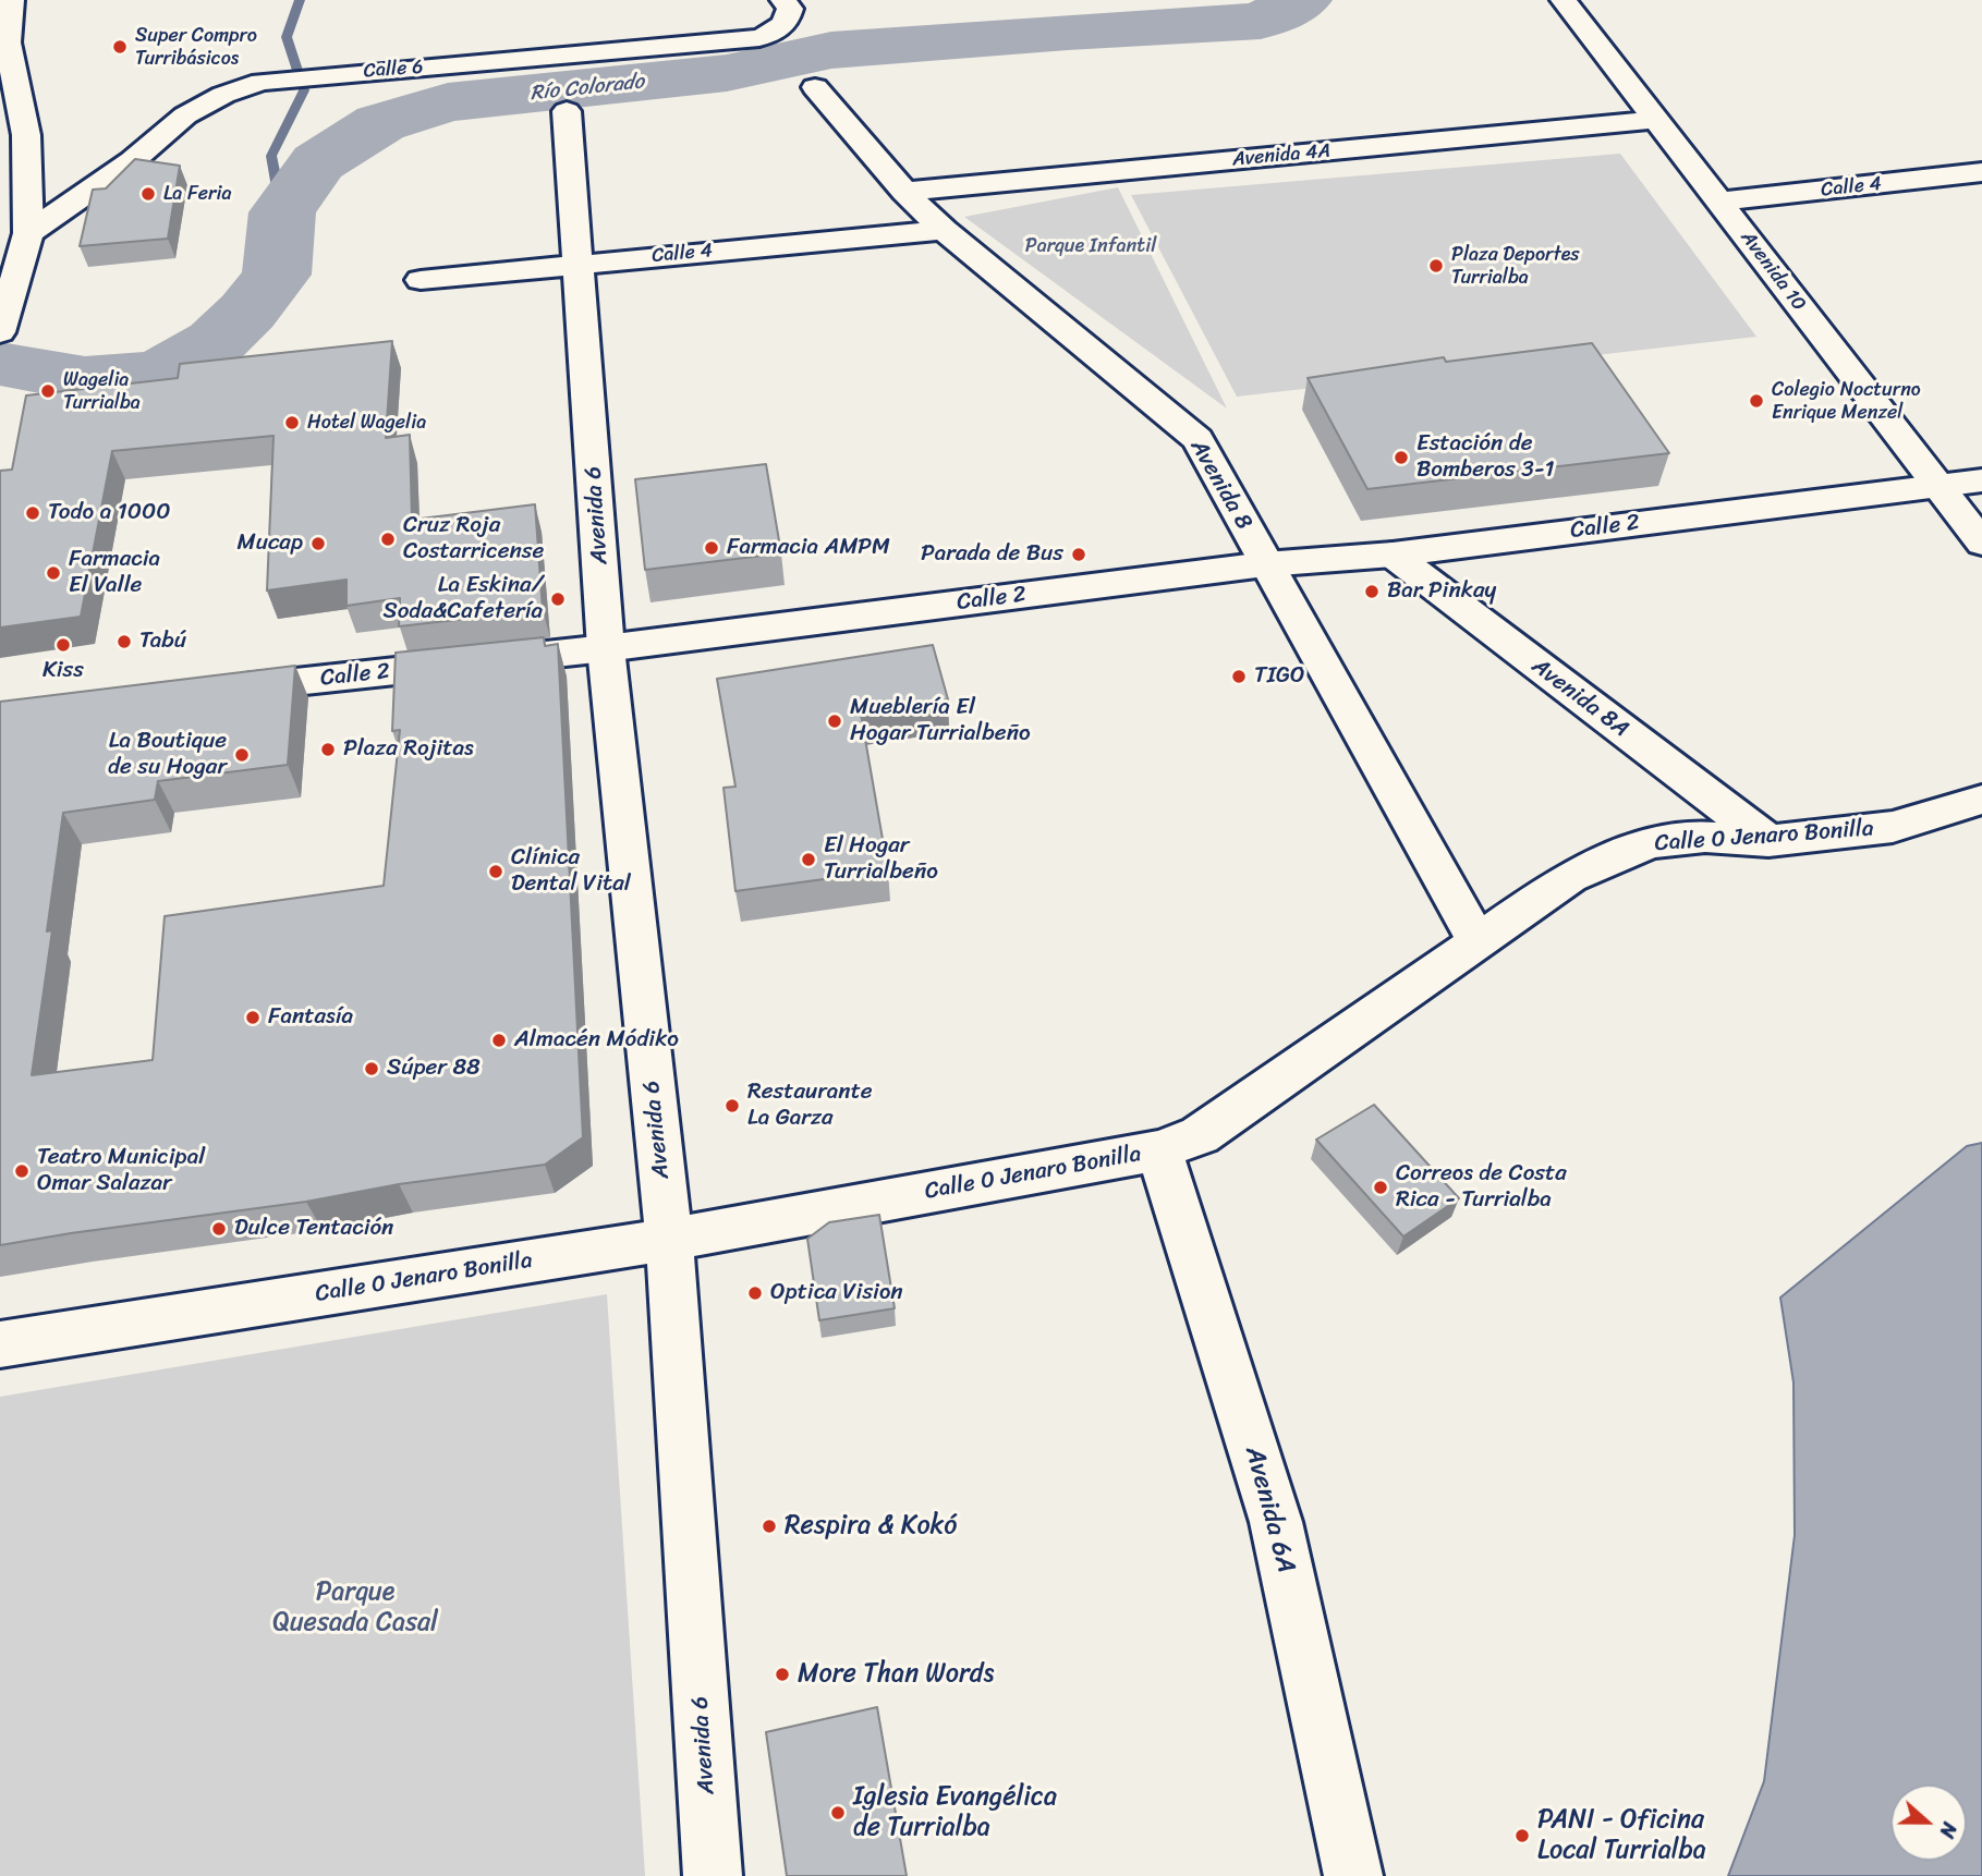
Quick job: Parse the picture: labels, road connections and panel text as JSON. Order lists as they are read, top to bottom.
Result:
{
  "streets": {
    "street": [
      "Calle 6",
      "Avenida 4A",
      "Calle 4",
      "Avenida 10",
      "Avenida 8",
      "Avenida 6",
      "Calle 2",
      "Avenida 8A",
      "Calle 0 Jenaro Bonilla",
      "Avenida 6A"
    ]
  },
  "crossings": [
    ["Avenida 4A", "Avenida 10"],
    ["Avenida 4A", "Avenida 8"],
    ["Calle 4", "Avenida 10"],
    ["Calle 4", "Avenida 8"],
    ["Calle 4", "Avenida 6"],
    ["Avenida 10", "Calle 2"],
    ["Avenida 8", "Calle 2"],
    ["Avenida 8", "Calle 0 Jenaro Bonilla"],
    ["Avenida 6", "Calle 2"],
    ["Avenida 6", "Calle 0 Jenaro Bonilla"],
    ["Calle 2", "Avenida 8A"],
    ["Avenida 8A", "Calle 0 Jenaro Bonilla"],
    ["Calle 0 Jenaro Bonilla", "Avenida 6A"]
  ],
  "water": ["Río Colorado"],
  "parks": ["Parque Infantil", "Parque Quesada Casal"],
  "places": [
    "Super Compro Turribásicos",
    "La Feria",
    "Plaza Deportes Turrialba",
    "Wagelia Turrialba",
    "Colegio Nocturno Enrique Menzel",
    "Hotel Wagelia",
    "Estación de Bomberos 3-1",
    "Todo a 1000",
    "Cruz Roja Costarricense",
    "Mucap",
    "Farmacia AMPM",
    "Parada de Bus",
    "Farmacia El Valle",
    "Bar Pinkay",
    "La Eskina/ Soda&Cafetería",
    "Tabú",
    "Kiss",
    "TIGO",
    "Mueblería El Hogar Turrialbeño",
    "Plaza Rojitas",
    "La Boutique de su Hogar",
    "El Hogar Turrialbeño",
    "Clínica Dental Vital",
    "Fantasía",
    "Almacén Módiko",
    "Súper 88",
    "Restaurante La Garza",
    "Teatro Municipal Omar Salazar",
    "Correos de Costa Rica - Turrialba",
    "Dulce Tentación",
    "Optica Vision",
    "Respira & Kokó",
    "More Than Words",
    "Iglesia Evangélica de Turrialba",
    "PANI - Oficina Local Turrialba"
  ],
  "north": "right"
}
